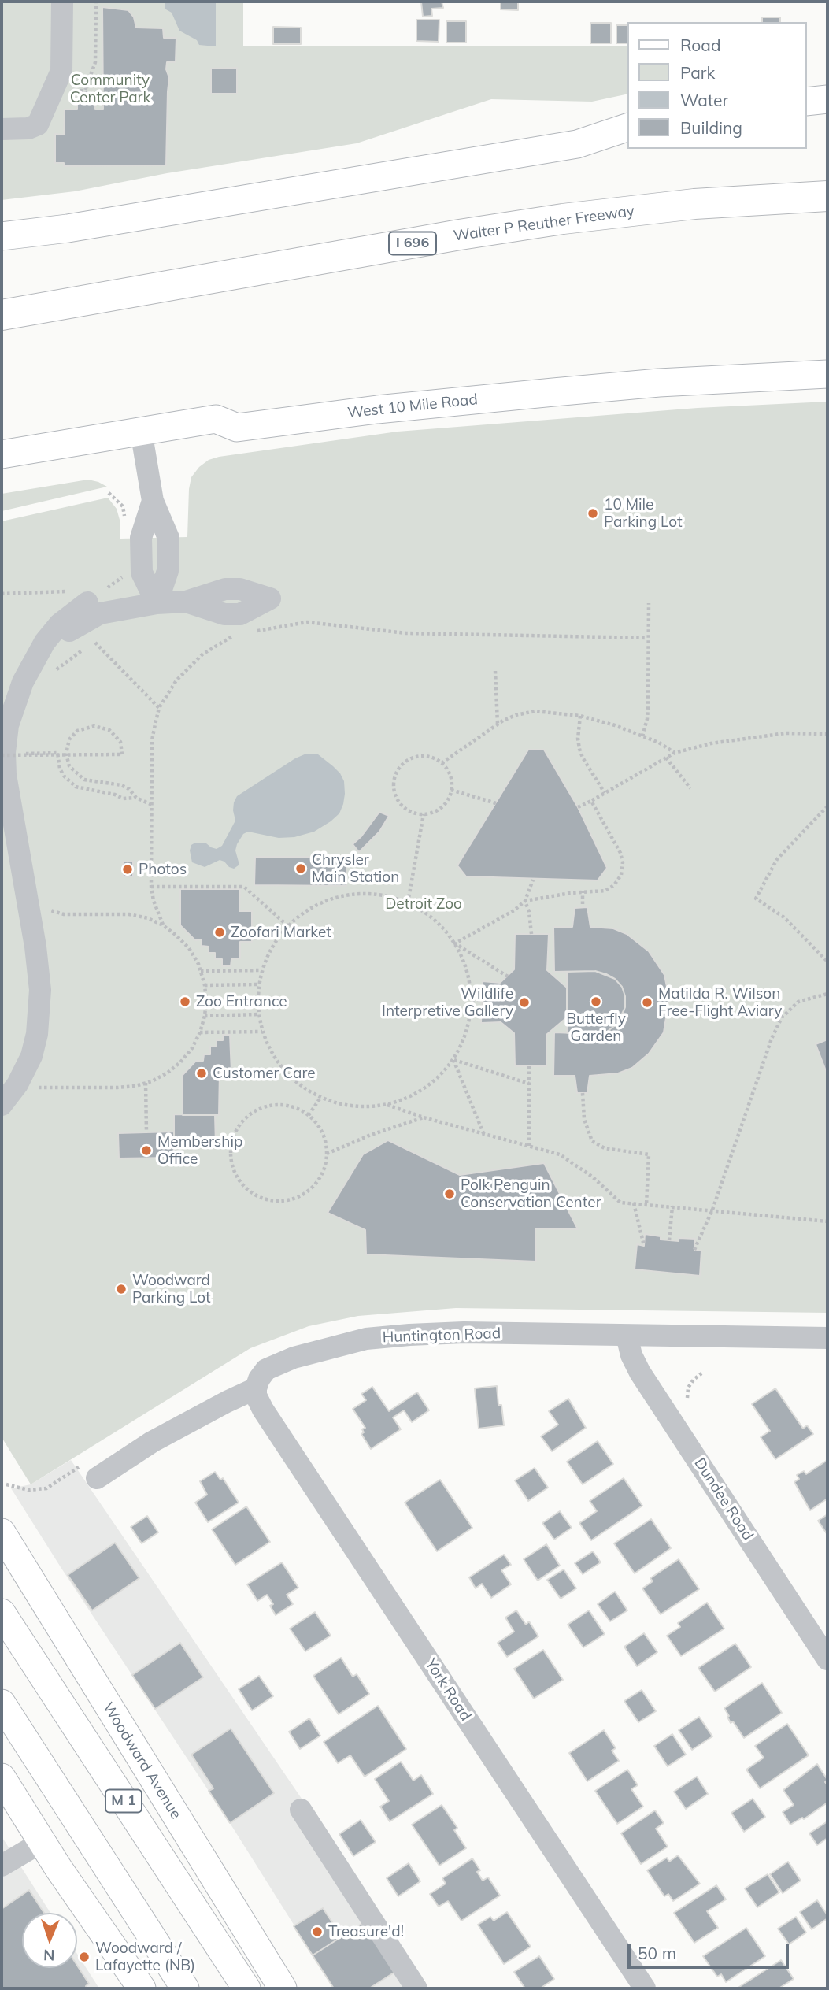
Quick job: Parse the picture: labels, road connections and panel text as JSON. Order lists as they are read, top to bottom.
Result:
{
  "streets": {
    "highway": ["Walter P Reuther Freeway", "I 696"],
    "main road": ["West 10 Mile Road", "Woodward Avenue", "M 1"],
    "street": ["Huntington Road", "Dundee Road", "York Road"]
  },
  "crossings": [
    ["Huntington Road", "Dundee Road"],
    ["Huntington Road", "York Road"]
  ],
  "parks": ["Community Center Park", "Detroit Zoo"],
  "places": [
    "10 Mile Parking Lot",
    "Chrysler Main Station",
    "Photos",
    "Zoofari Market",
    "Zoo Entrance",
    "Butterfly Garden",
    "Wildlife Interpretive Gallery",
    "Matilda R. Wilson Free-Flight Aviary",
    "Customer Care",
    "Membership Office",
    "Polk Penguin Conservation Center",
    "Woodward Parking Lot",
    "Treasure'd!",
    "Woodward / Lafayette (NB)"
  ],
  "legend": [
    "Road",
    "Park",
    "Water",
    "Building"
  ],
  "scale_bar": "50 m",
  "north": "bottom"
}
